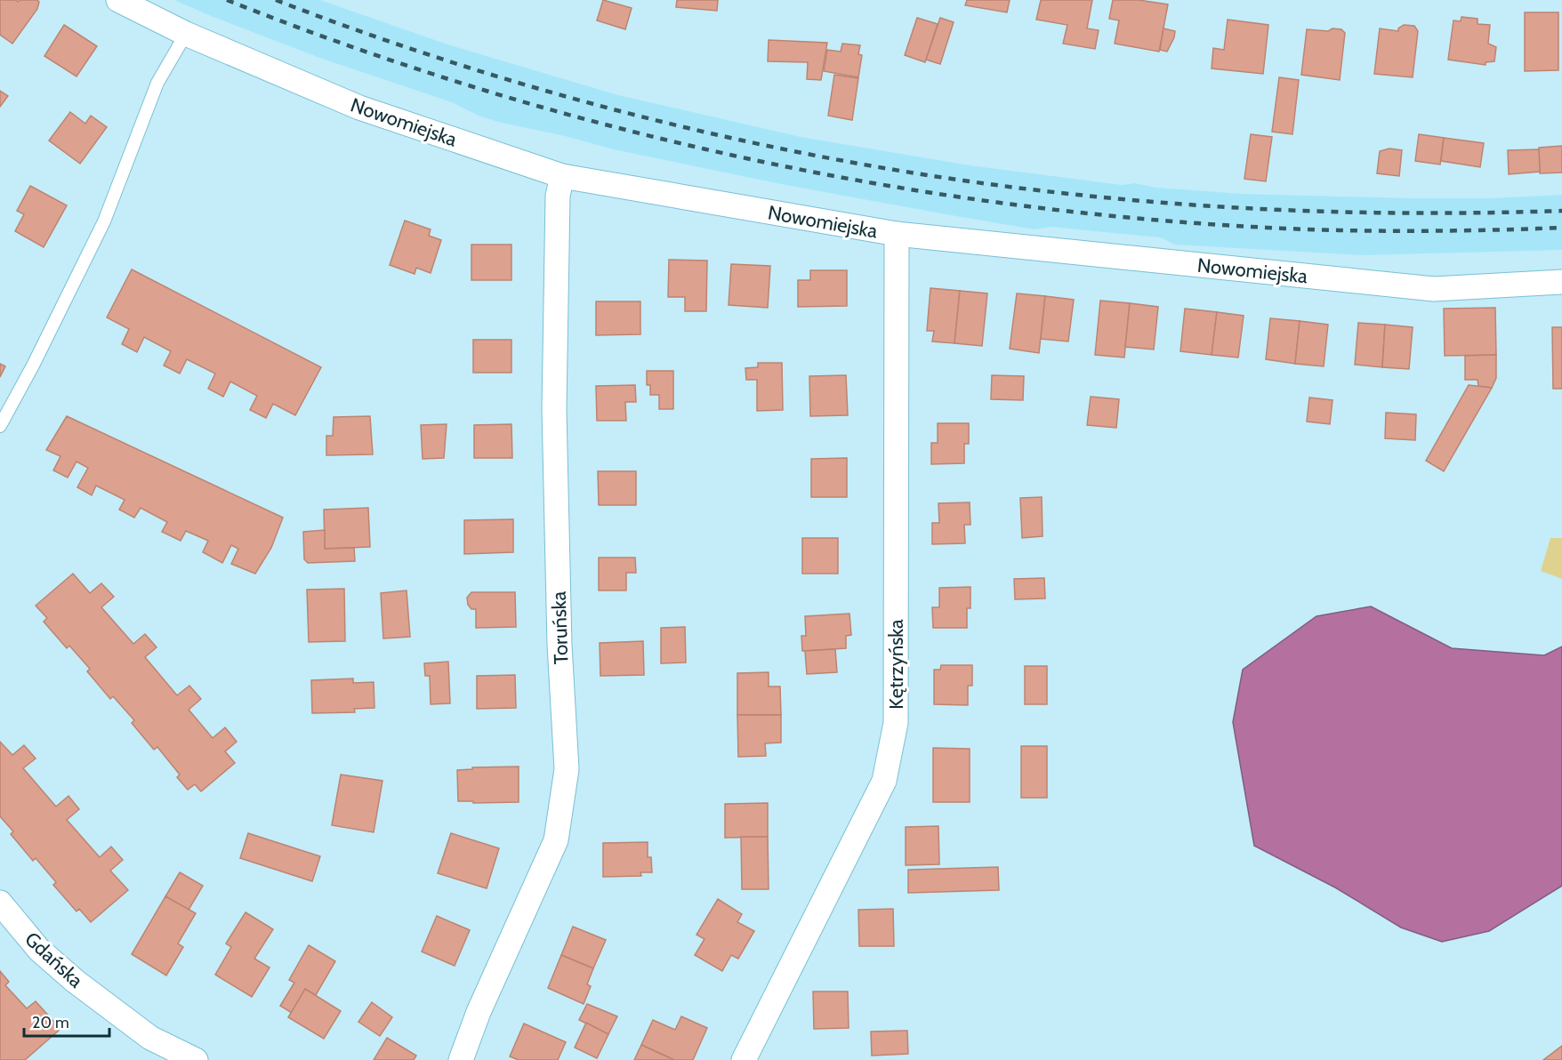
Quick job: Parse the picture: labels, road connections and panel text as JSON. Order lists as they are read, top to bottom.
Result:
{
  "streets": {
    "street": [
      "Nowomiejska",
      "Toruńska",
      "Kętrzyńska",
      "Gdańska"
    ]
  },
  "crossings": [
    ["Nowomiejska", "Toruńska"],
    ["Nowomiejska", "Kętrzyńska"]
  ],
  "scale_bar": "20 m"
}
